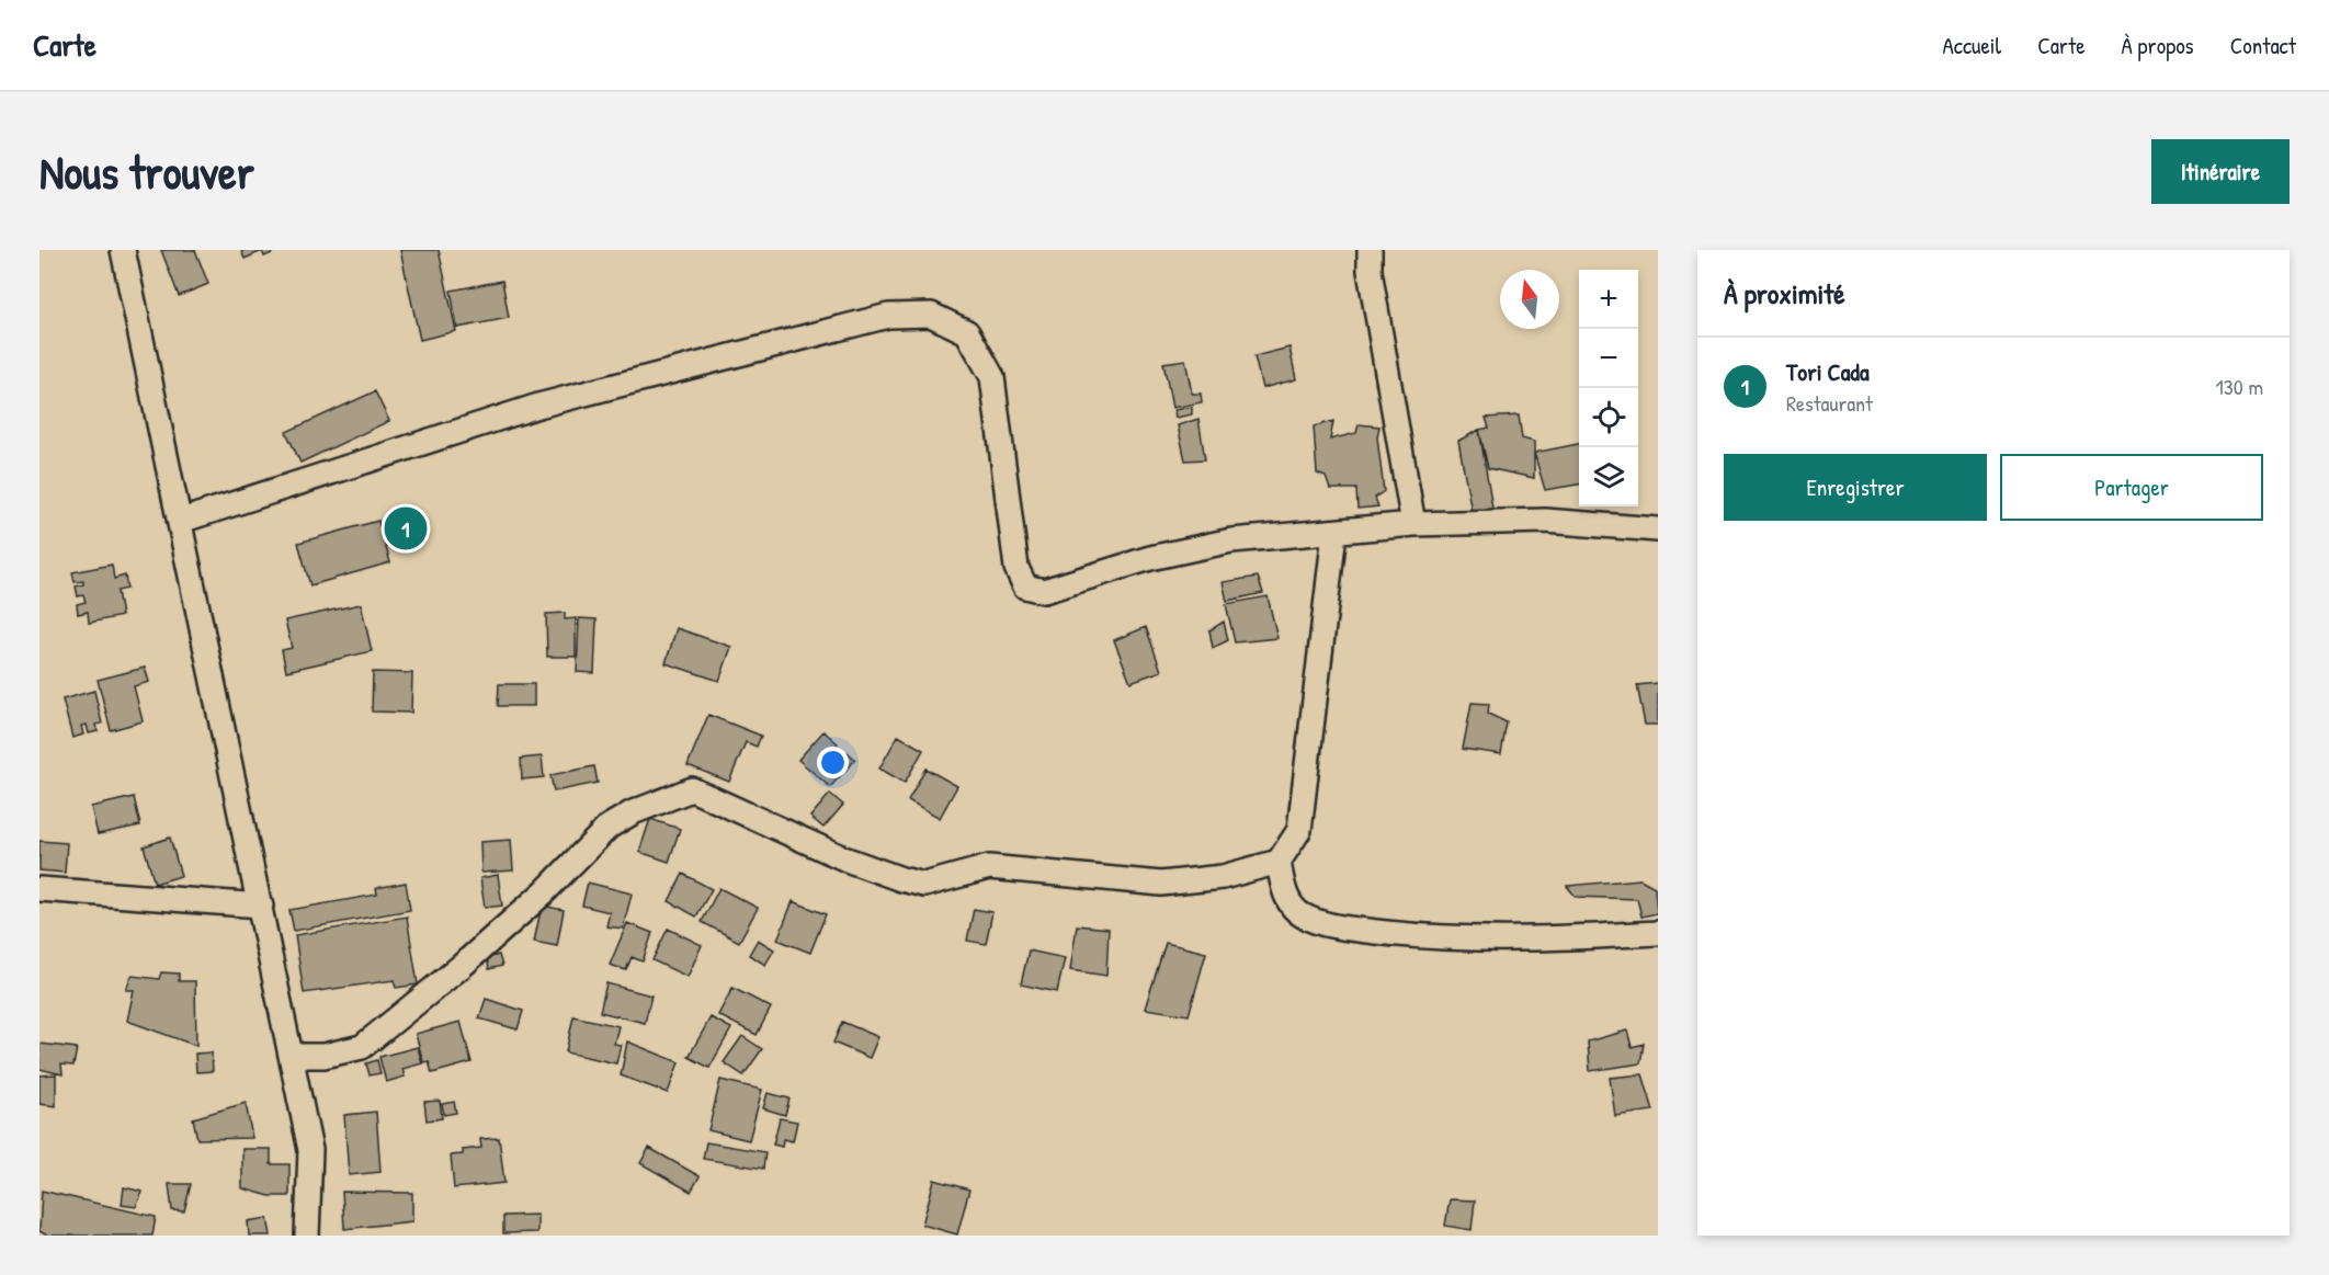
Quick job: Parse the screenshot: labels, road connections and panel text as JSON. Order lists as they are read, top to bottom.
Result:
{
  "north": "top",
  "page": {
    "header": "Carte",
    "nav": [
      "Accueil",
      "Carte",
      "À propos",
      "Contact"
    ],
    "buttons": [
      "Itinéraire",
      ["Enregistrer", "Partager"]
    ],
    "title": "Nous trouver",
    "heading": "À proximité",
    "map_buttons": ["+", "−"],
    "list": [
      {
        "mark": "1",
        "name": "Tori Cada",
        "note": "Restaurant",
        "value": "130 m"
      }
    ],
    "pins": "1"
  }
}
